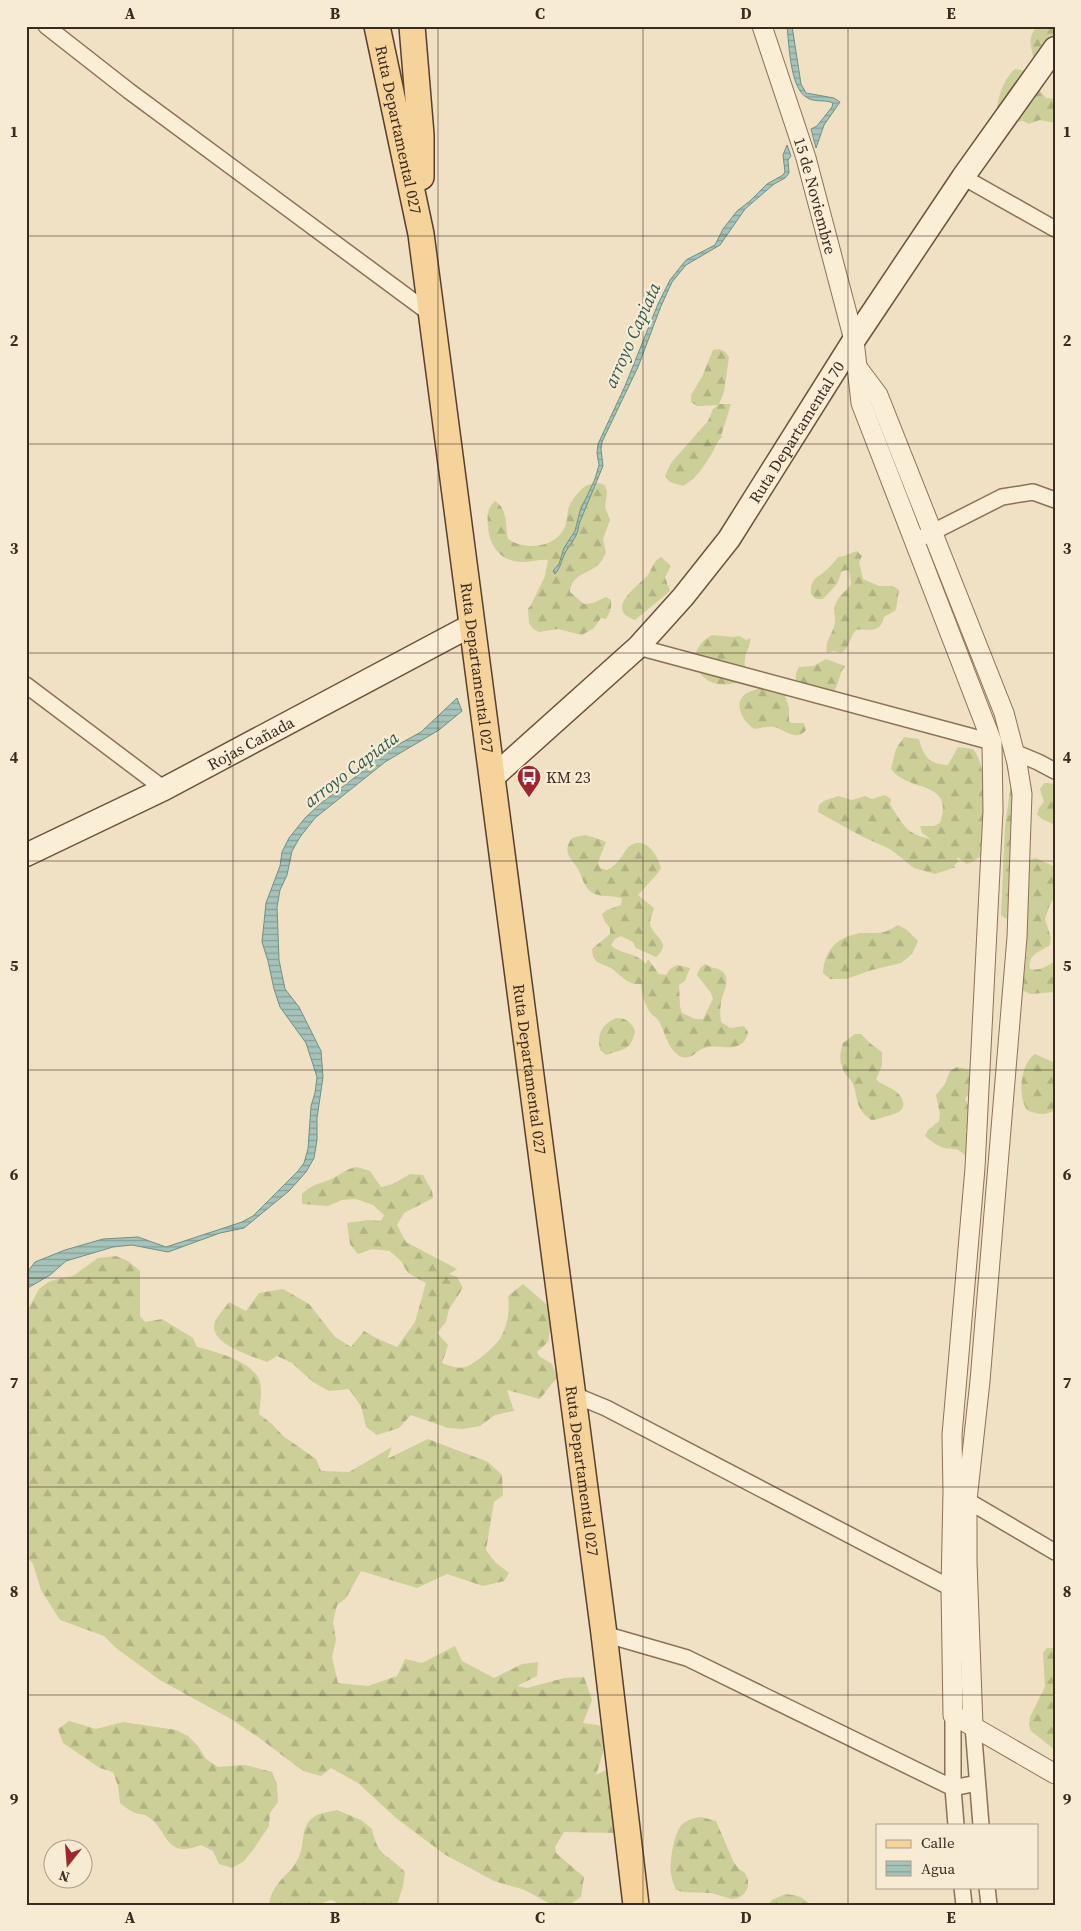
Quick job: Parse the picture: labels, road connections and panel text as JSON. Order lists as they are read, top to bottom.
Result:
{
  "streets": {
    "main road": ["Ruta Departamental 027", "Ruta Departamental 70", "Rojas Cañada"],
    "street": ["15 de Noviembre"]
  },
  "crossings": [
    ["Ruta Departamental 027", "Ruta Departamental 70"],
    ["Ruta Departamental 027", "Rojas Cañada"],
    ["15 de Noviembre", "Ruta Departamental 70"]
  ],
  "water": ["arroyo Capiata"],
  "places": {
    "bus stop": ["KM 23"]
  },
  "legend": ["Calle", "Agua"],
  "north": "bottom",
  "grid": {
    "columns": [
      "A",
      "B",
      "C",
      "D",
      "E"
    ],
    "rows": [
      "1",
      "2",
      "3",
      "4",
      "5",
      "6",
      "7",
      "8",
      "9"
    ]
  }
}
